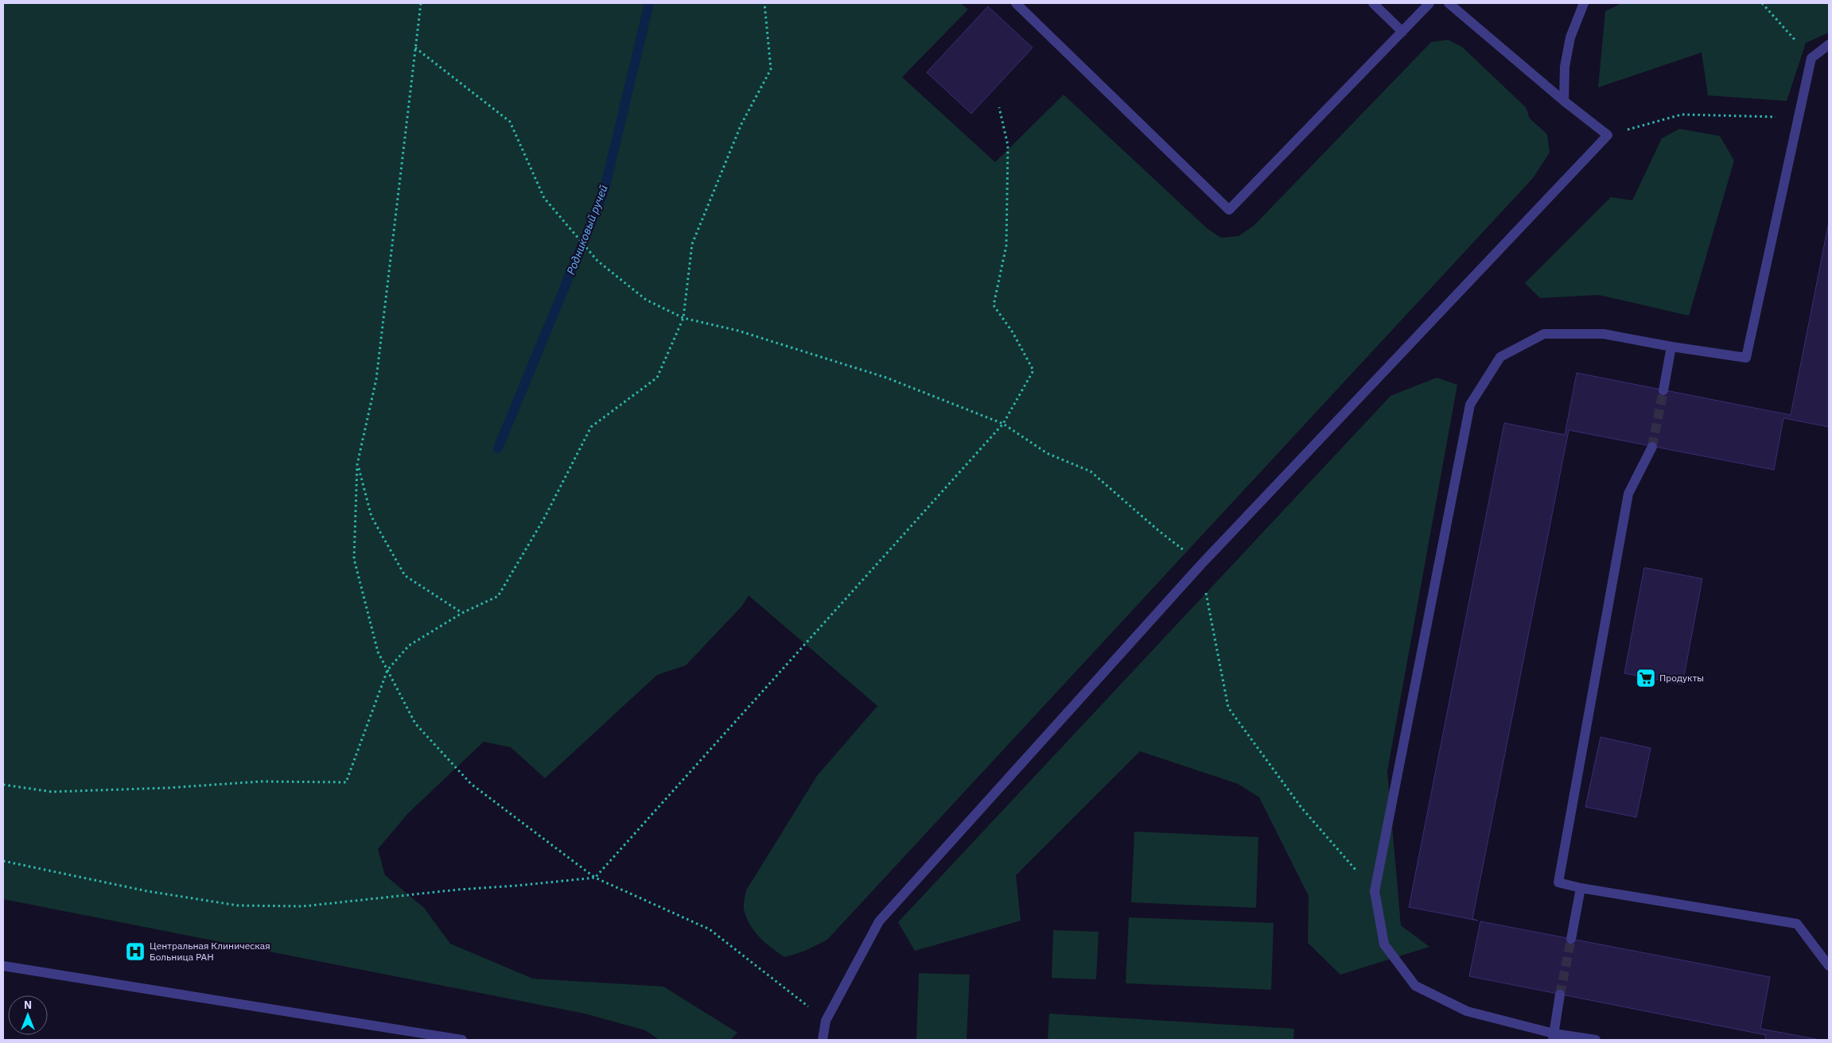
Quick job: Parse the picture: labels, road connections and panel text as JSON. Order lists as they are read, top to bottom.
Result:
{
  "water": ["Родниковый ручей"],
  "places": {
    "supermarket": ["Продукты"],
    "hospital": ["Центральная Клиническая Больница РАН"]
  },
  "north": "top"
}
